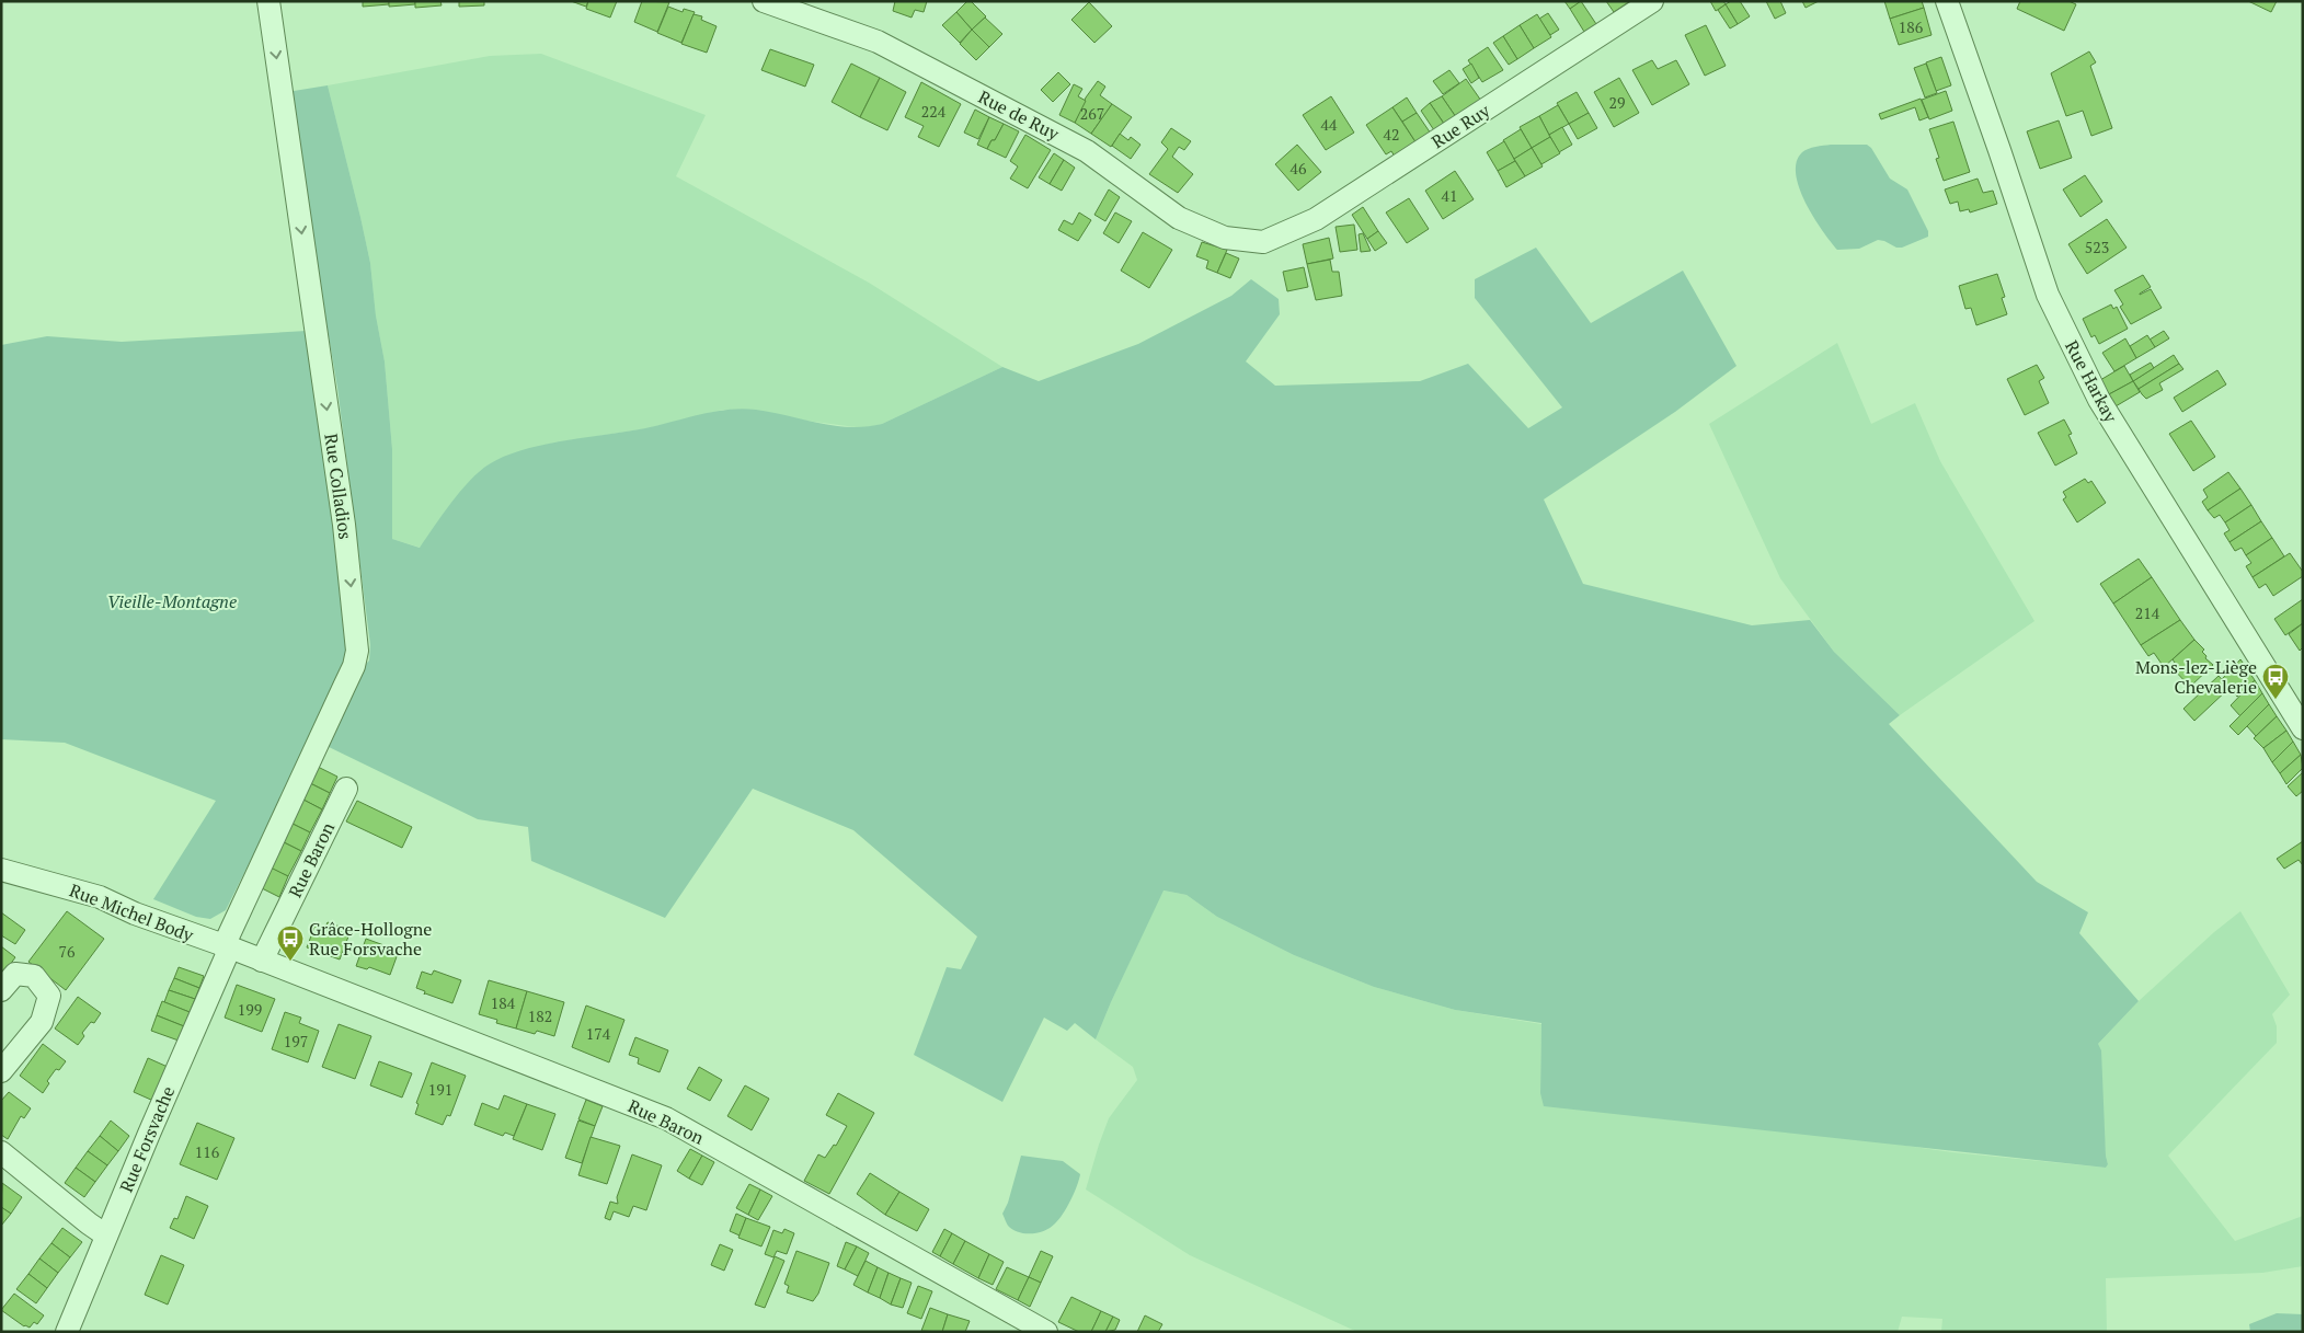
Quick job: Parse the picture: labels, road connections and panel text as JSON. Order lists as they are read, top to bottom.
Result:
{
  "streets": {
    "street": [
      "Rue de Ruy",
      "Rue Ruy",
      "Rue Harkay",
      "Rue Colladios",
      "Rue Baron",
      "Rue Michel Body",
      "Rue Forsvache"
    ]
  },
  "crossings": [
    ["Rue de Ruy", "Rue Ruy"],
    ["Rue Colladios", "Rue Baron"],
    ["Rue Colladios", "Rue Michel Body"],
    ["Rue Colladios", "Rue Forsvache"],
    ["Rue Baron", "Rue Michel Body"],
    ["Rue Baron", "Rue Forsvache"],
    ["Rue Michel Body", "Rue Forsvache"]
  ],
  "one_way": ["Rue Colladios"],
  "parks": ["Vieille-Montagne"],
  "places": {
    "bus stop": ["Mons-lez-Liège Chevalerie", "Grâce-Hollogne Rue Forsvache"]
  },
  "house_numbers": [
    "186",
    "29",
    "224",
    "267",
    "44",
    "42",
    "46",
    "41",
    "523",
    "214",
    "76",
    "184",
    "199",
    "182",
    "174",
    "197",
    "191",
    "116"
  ]
}
